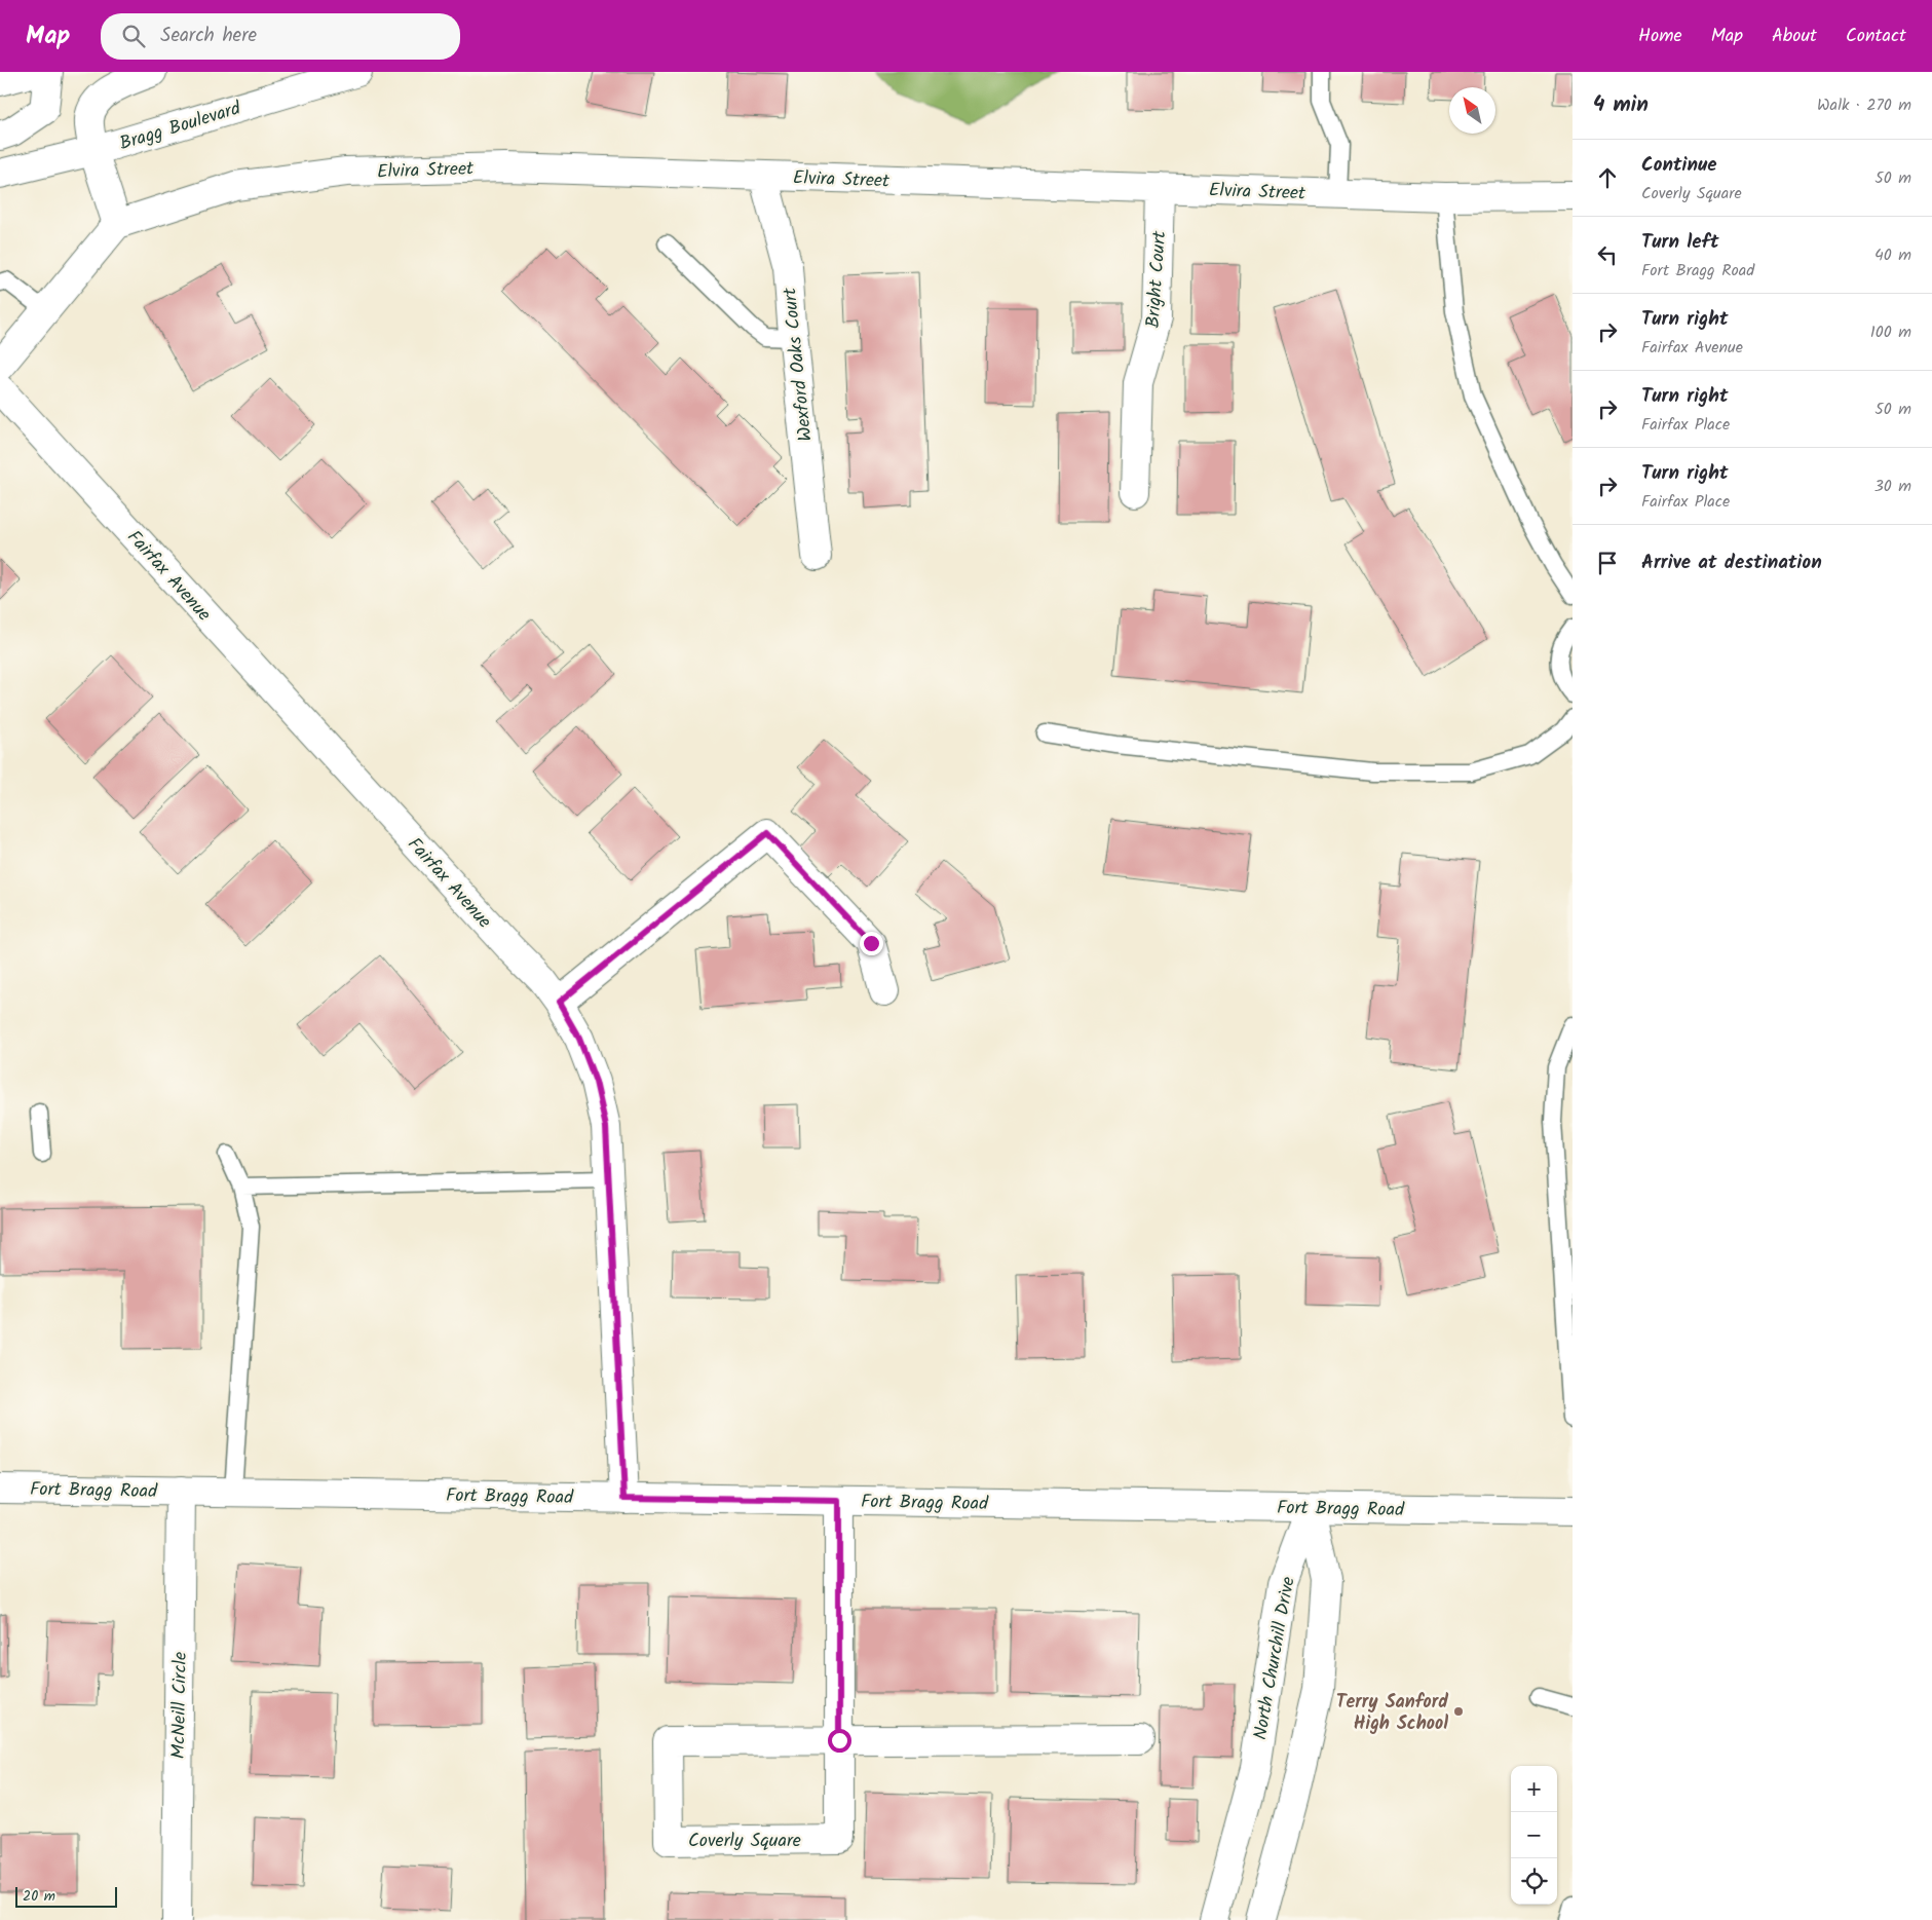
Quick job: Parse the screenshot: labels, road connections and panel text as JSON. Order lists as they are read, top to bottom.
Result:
{
  "streets": {
    "street": [
      "Bragg Boulevard",
      "Elvira Street",
      "Bright Court",
      "Wexford Oaks Court",
      "Fairfax Avenue",
      "Fort Bragg Road",
      "North Churchill Drive",
      "McNeill Circle",
      "Coverly Square"
    ]
  },
  "crossings": [
    ["Elvira Street", "Bright Court"],
    ["Elvira Street", "Wexford Oaks Court"],
    ["Fairfax Avenue", "Fort Bragg Road"],
    ["Fort Bragg Road", "North Churchill Drive"],
    ["Fort Bragg Road", "McNeill Circle"],
    ["Fort Bragg Road", "Coverly Square"]
  ],
  "places": ["Terry Sanford High School"],
  "scale_bar": "20 m",
  "north": "top left",
  "page": {
    "header": "Map",
    "search": "Search here",
    "nav": [
      "Home",
      "Map",
      "About",
      "Contact"
    ],
    "heading": ["4 min", "Walk · 270 m"],
    "list": [
      ["Continue", "Coverly Square", "50 m"],
      ["Turn left", "Fort Bragg Road", "40 m"],
      ["Turn right", "Fairfax Avenue", "100 m"],
      ["Turn right", "Fairfax Place", "50 m"],
      ["Turn right", "Fairfax Place", "30 m"],
      "Arrive at destination"
    ],
    "map_buttons": ["+", "−"],
    "scale": "20 m"
  }
}
